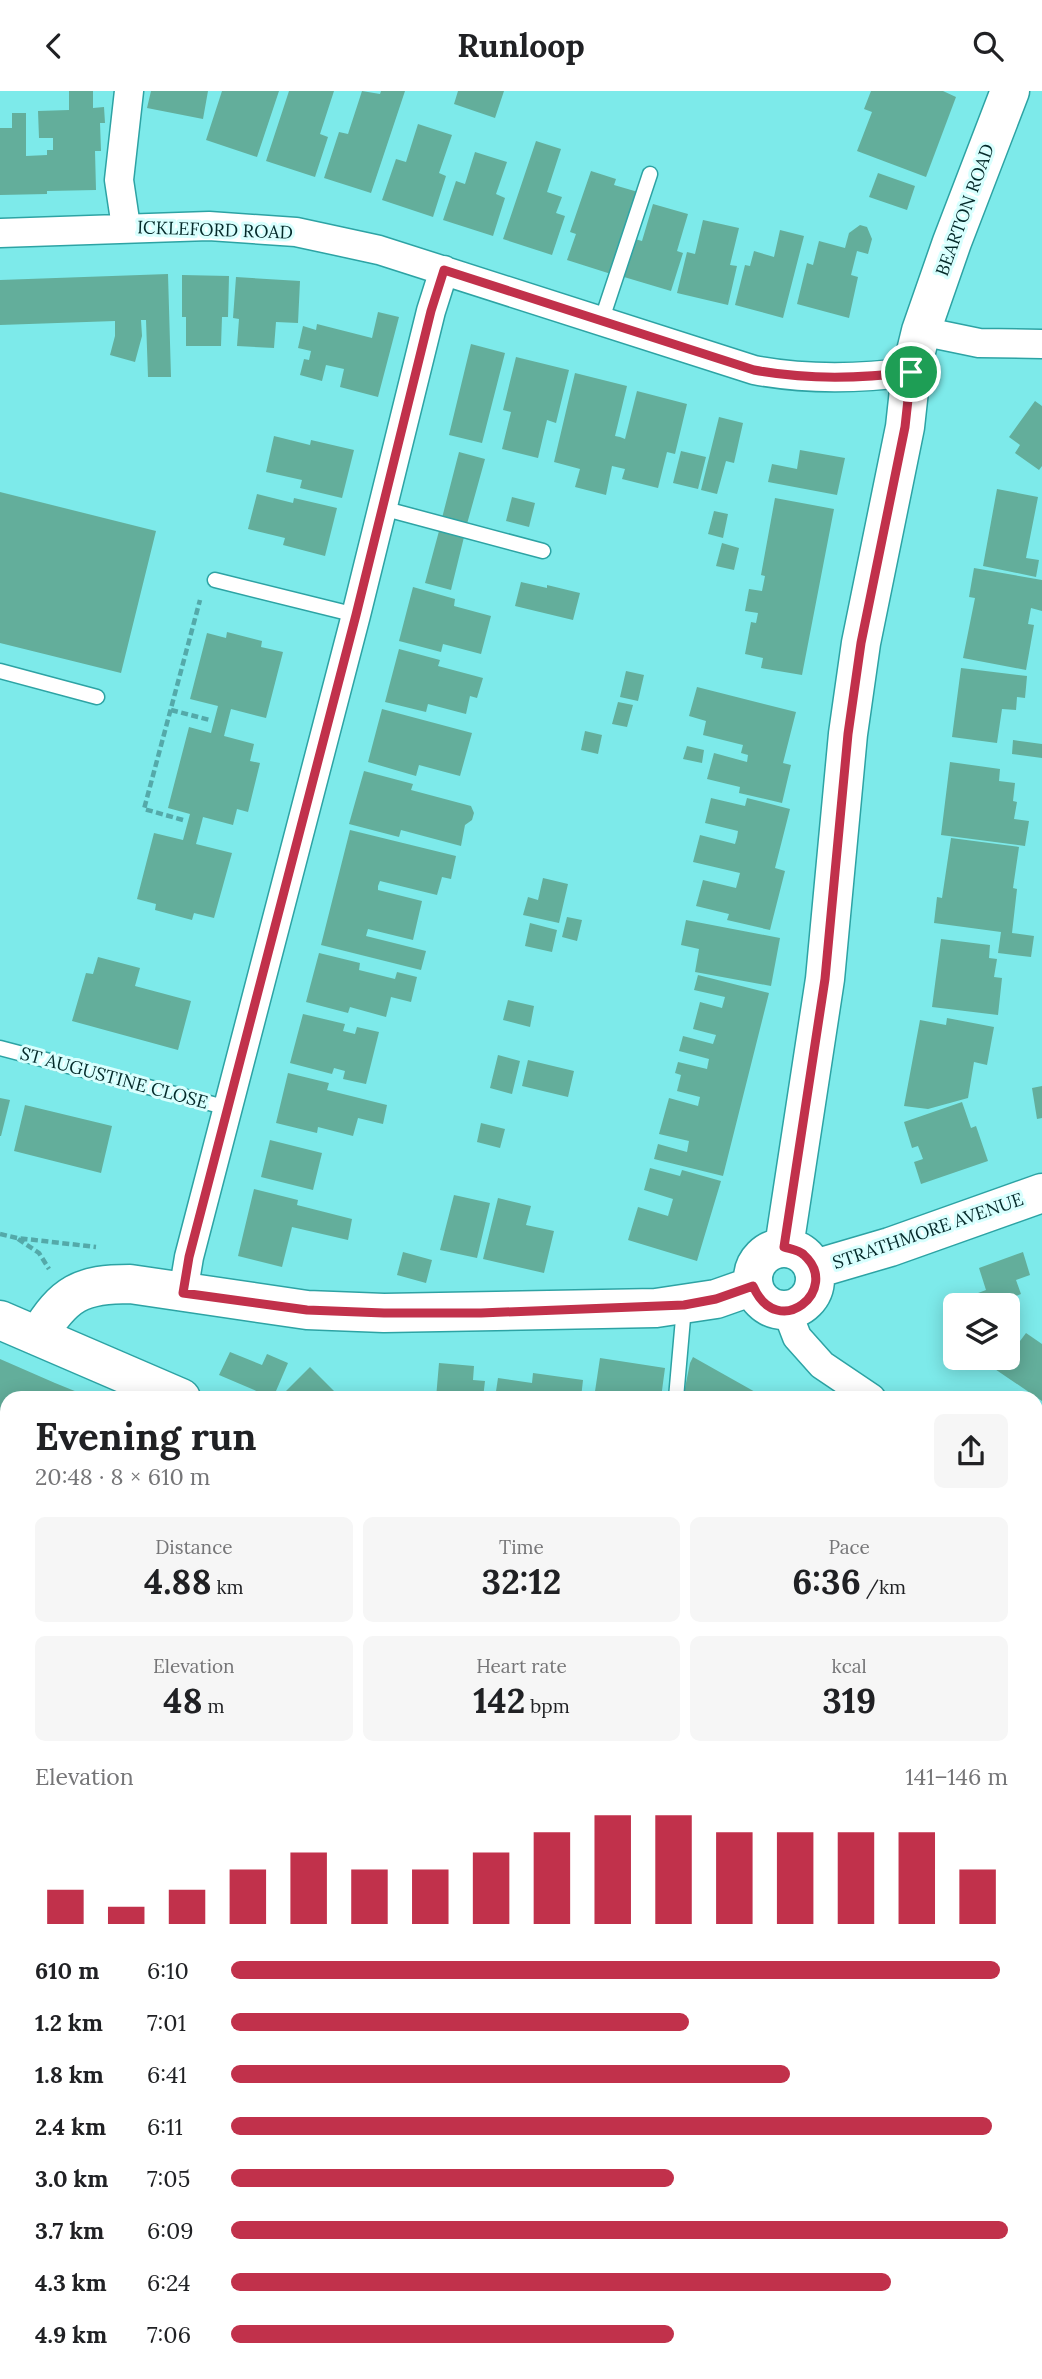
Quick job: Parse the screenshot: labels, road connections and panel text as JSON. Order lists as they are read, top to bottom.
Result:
{
  "streets": {
    "street": ["BEARTON ROAD", "ICKLEFORD ROAD", "STRATHMORE AVENUE"],
    "lane": ["ST AUGUSTINE CLOSE"]
  },
  "crossings": [
    ["BEARTON ROAD", "ICKLEFORD ROAD"],
    ["BEARTON ROAD", "STRATHMORE AVENUE"]
  ],
  "page": {
    "header": "Runloop",
    "heading": ["Evening run", "20:48 · 8 × 610 m"],
    "stats": [
      ["Distance", "4.88 km"],
      ["Time", "32:12"],
      ["Pace", "6:36 /km"],
      ["Elevation", "48 m"],
      ["Heart rate", "142 bpm"],
      ["kcal", "319"]
    ],
    "chart": ["Elevation", "141–146 m"],
    "list": [
      {
        "name": "610 m",
        "note": "6:10"
      },
      {
        "name": "1.2 km",
        "note": "7:01"
      },
      {
        "name": "1.8 km",
        "note": "6:41"
      },
      {
        "name": "2.4 km",
        "note": "6:11"
      },
      {
        "name": "3.0 km",
        "note": "7:05"
      },
      {
        "name": "3.7 km",
        "note": "6:09"
      },
      {
        "name": "4.3 km",
        "note": "6:24"
      },
      {
        "name": "4.9 km",
        "note": "7:06"
      }
    ]
  }
}
